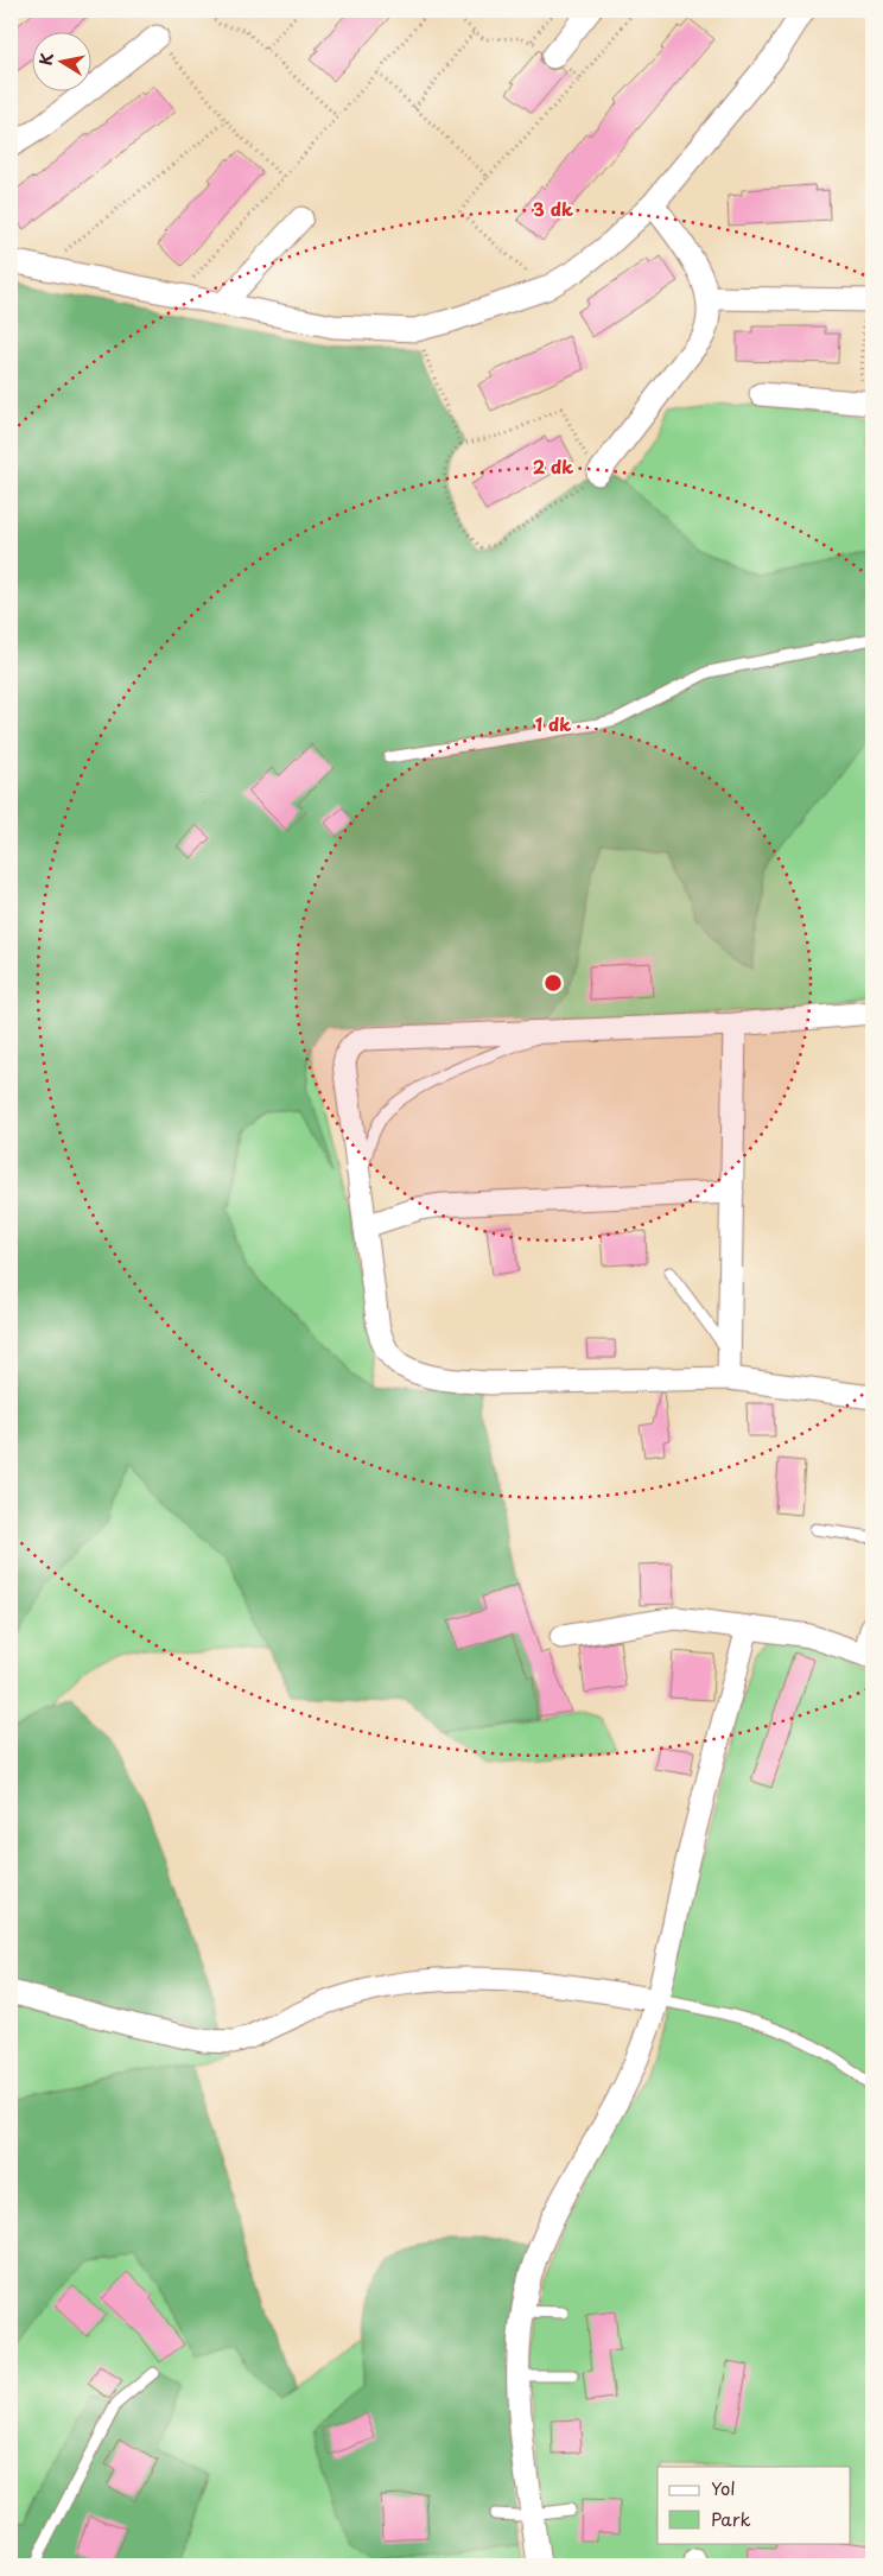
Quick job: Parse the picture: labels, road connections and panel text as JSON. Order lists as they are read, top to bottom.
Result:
{
  "legend": ["Yol", "Park"],
  "north": "left",
  "rings": ["3 dk", "2 dk", "1 dk"]
}
